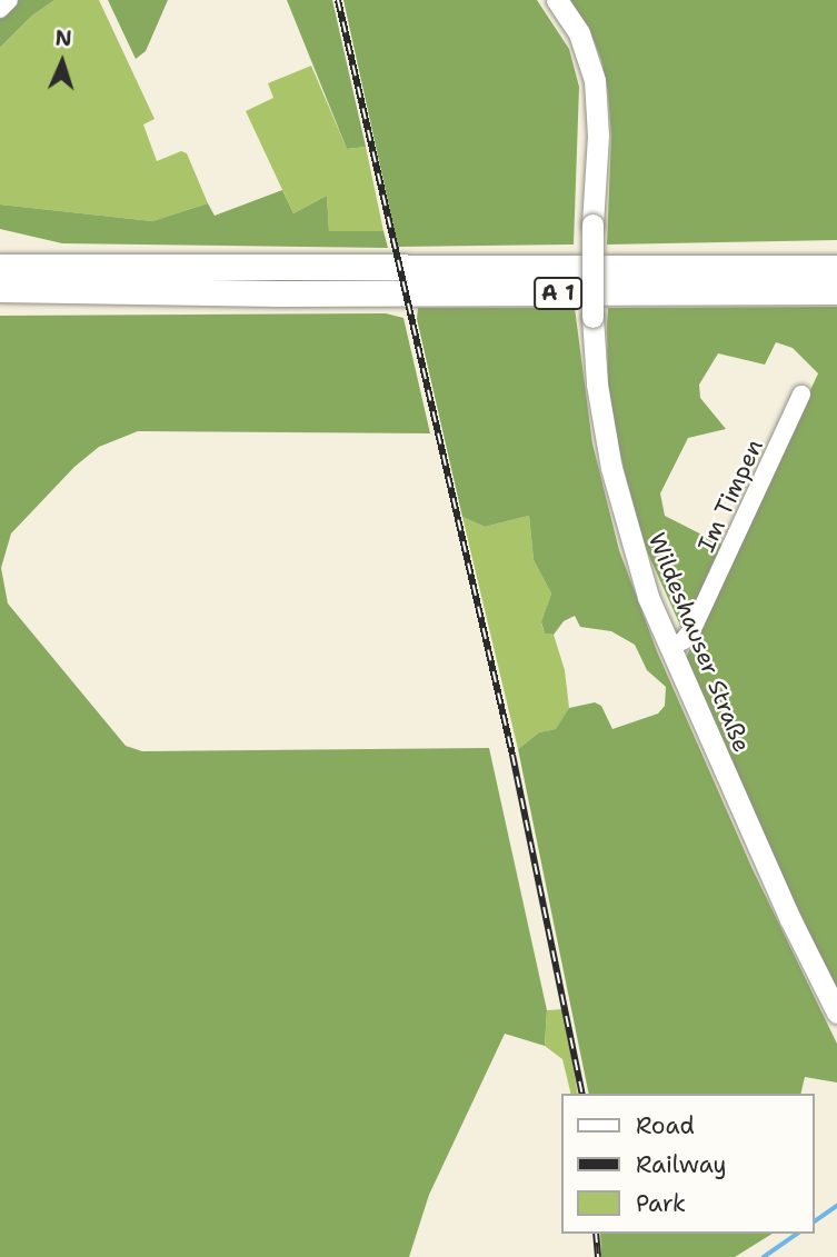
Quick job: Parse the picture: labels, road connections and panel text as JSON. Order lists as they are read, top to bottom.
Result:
{
  "streets": {
    "highway": ["A 1"],
    "main road": ["Wildeshauser Straße"],
    "street": ["Im Timpen"]
  },
  "crossings": [
    ["Im Timpen", "Wildeshauser Straße"]
  ],
  "legend": ["Road", "Railway", "Park"],
  "north": "top"
}
